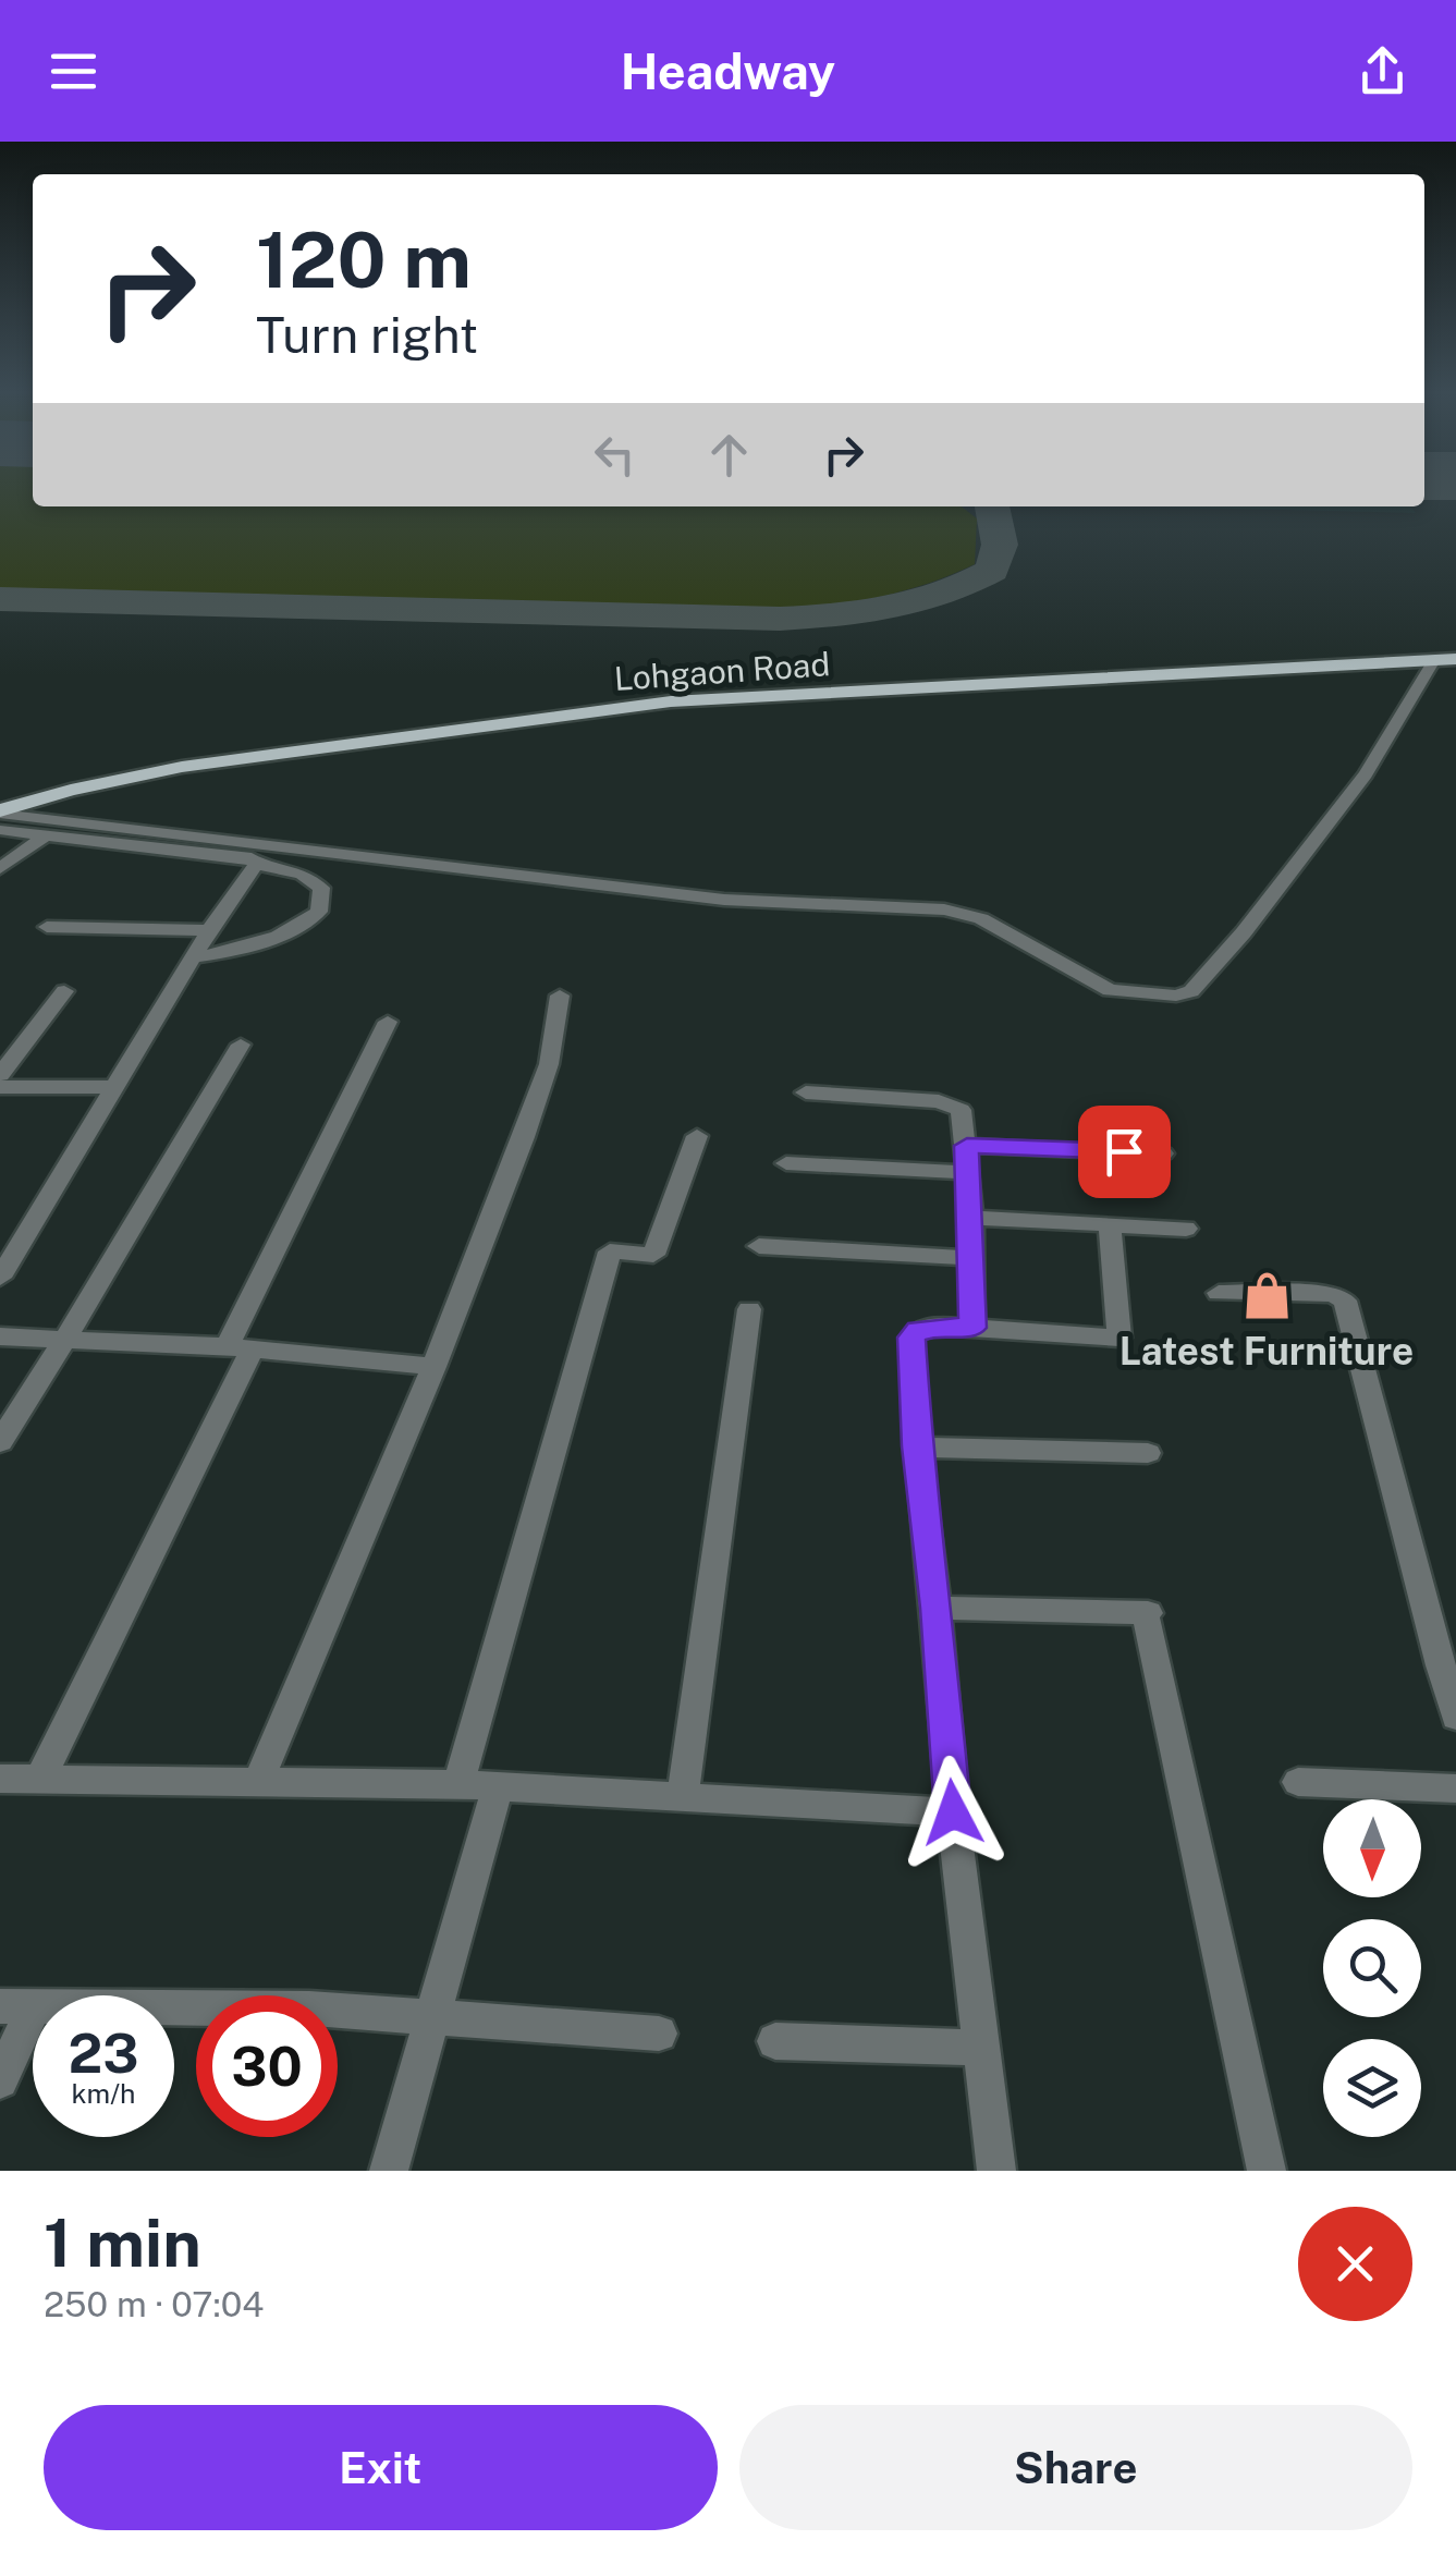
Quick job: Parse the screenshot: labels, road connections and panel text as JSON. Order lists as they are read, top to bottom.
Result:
{
  "streets": {
    "main road": ["Lohgaon Road"]
  },
  "places": {
    "shop": ["Latest Furniture"]
  },
  "north": "bottom",
  "page": {
    "header": "Headway",
    "turn": ["120 m", "Turn right"],
    "speed": "23 km/h",
    "limit": "30",
    "heading": ["1 min", "250 m · 07:04"],
    "buttons": ["Exit", "Share"]
  }
}
